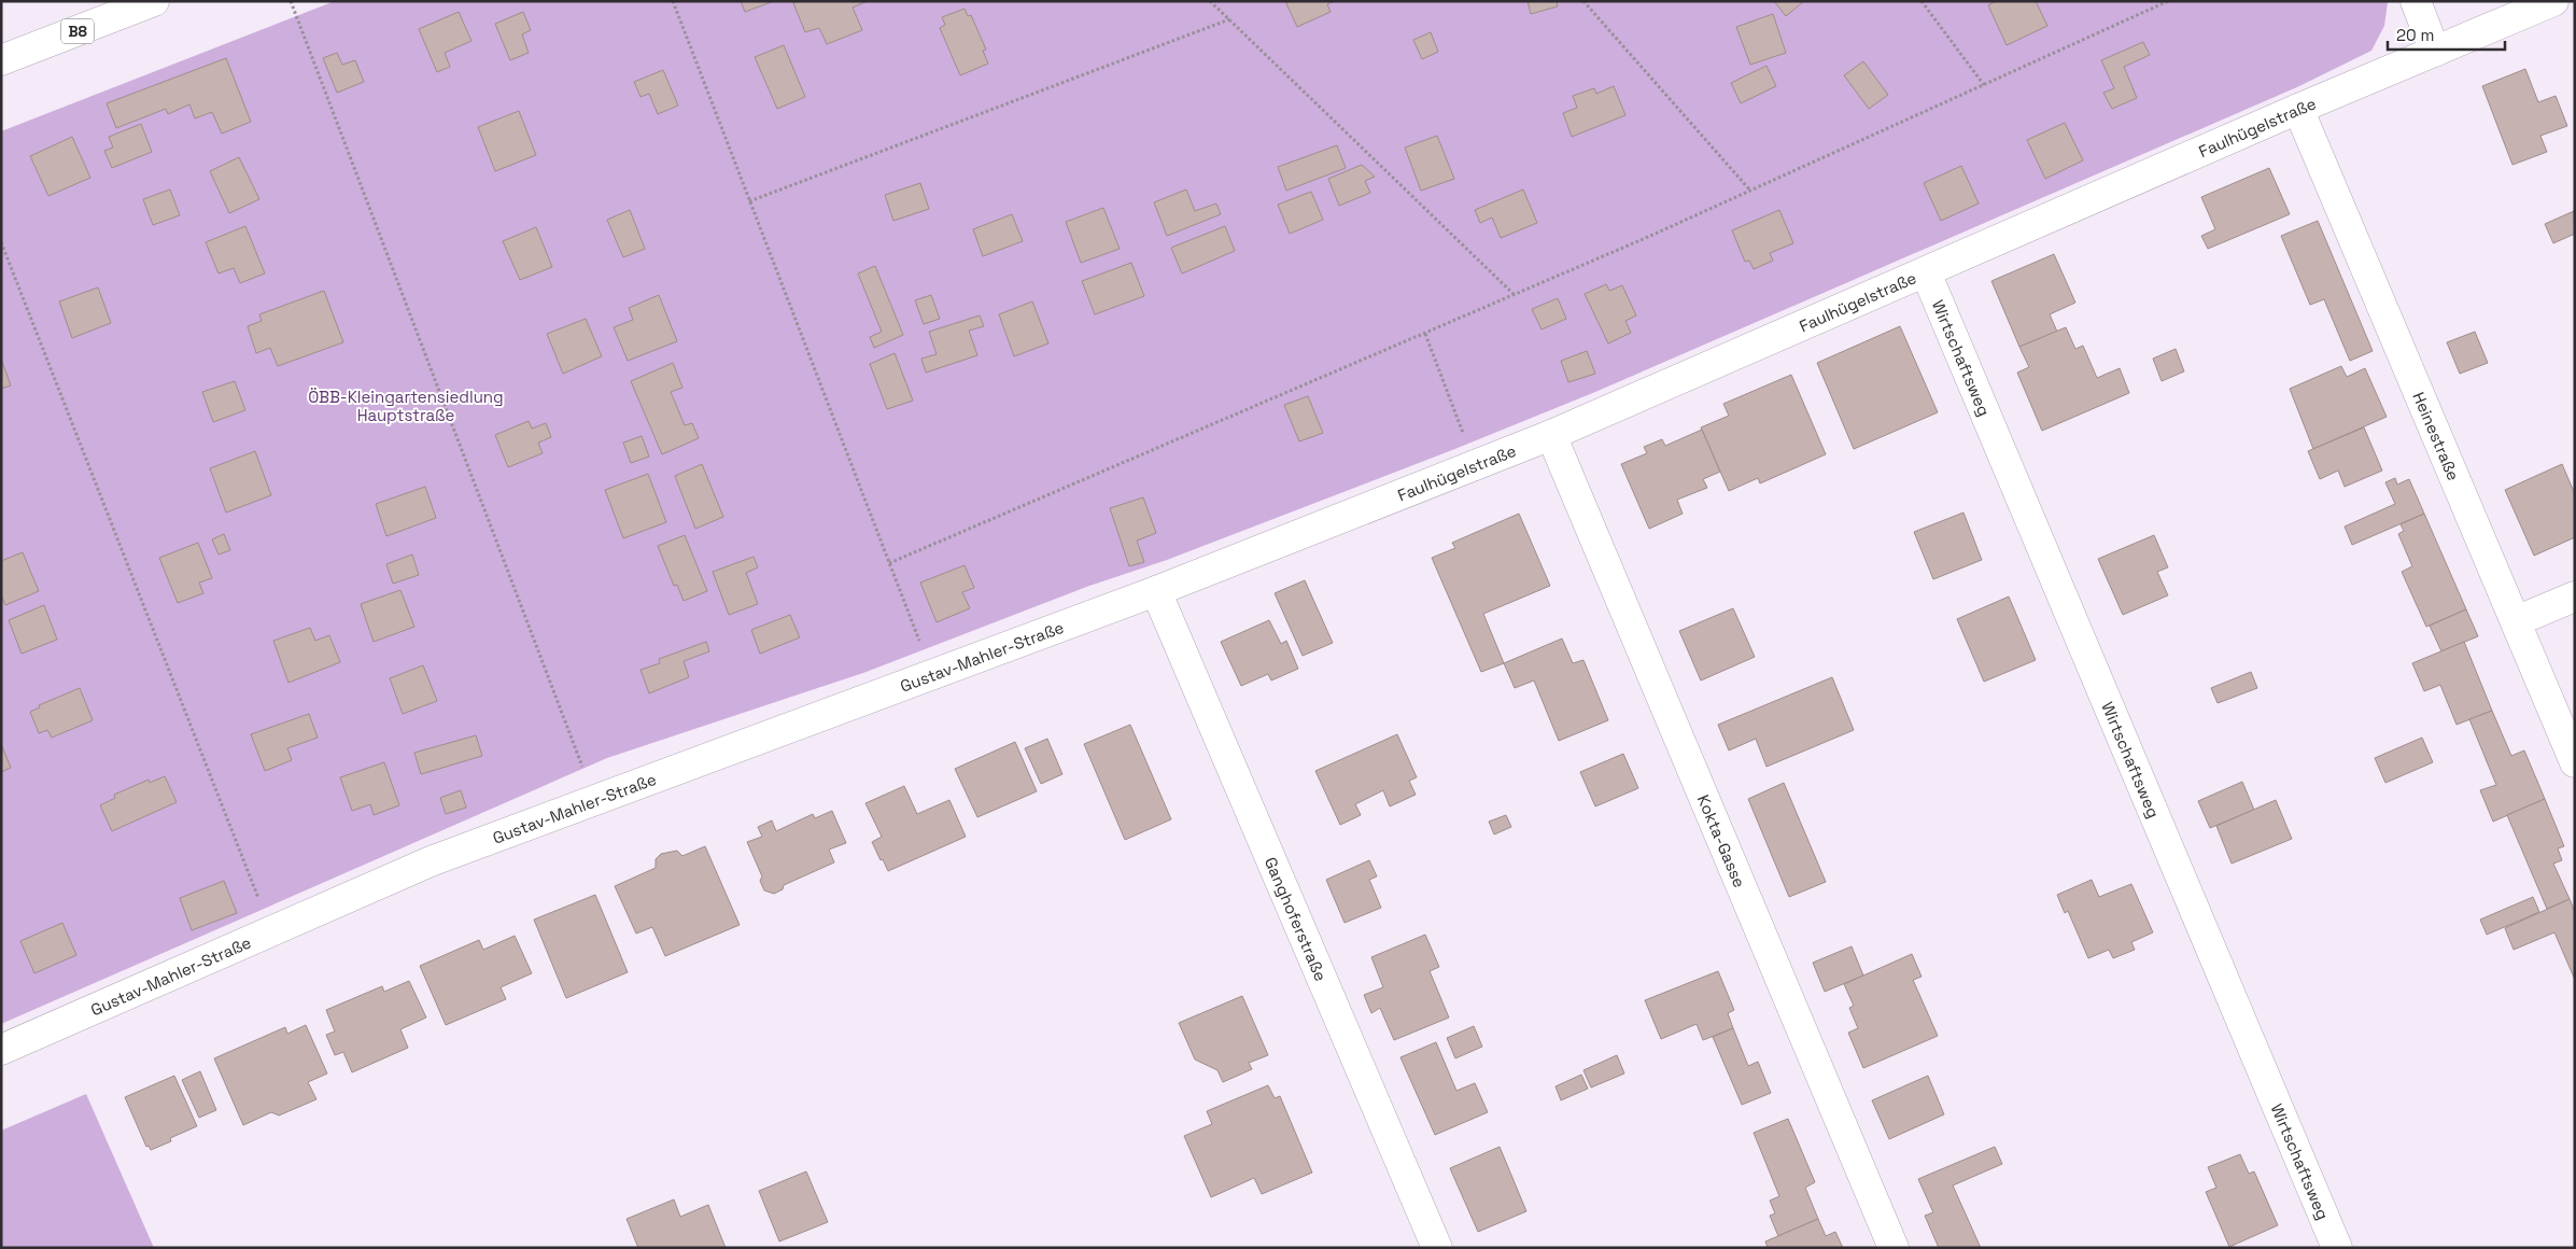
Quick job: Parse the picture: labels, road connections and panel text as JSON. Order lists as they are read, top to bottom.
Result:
{
  "streets": {
    "street": [
      "B8",
      "Faulhügelstraße",
      "Wirtschaftsweg",
      "Heinestraße",
      "Gustav-Mahler-Straße",
      "Kokta-Gasse",
      "Ganghoferstraße"
    ]
  },
  "crossings": [
    ["Faulhügelstraße", "Wirtschaftsweg"],
    ["Faulhügelstraße", "Heinestraße"],
    ["Faulhügelstraße", "Gustav-Mahler-Straße"],
    ["Faulhügelstraße", "Kokta-Gasse"],
    ["Faulhügelstraße", "Ganghoferstraße"],
    ["Gustav-Mahler-Straße", "Ganghoferstraße"]
  ],
  "parks": ["ÖBB-Kleingartensiedlung Hauptstraße"],
  "scale_bar": "20 m"
}
